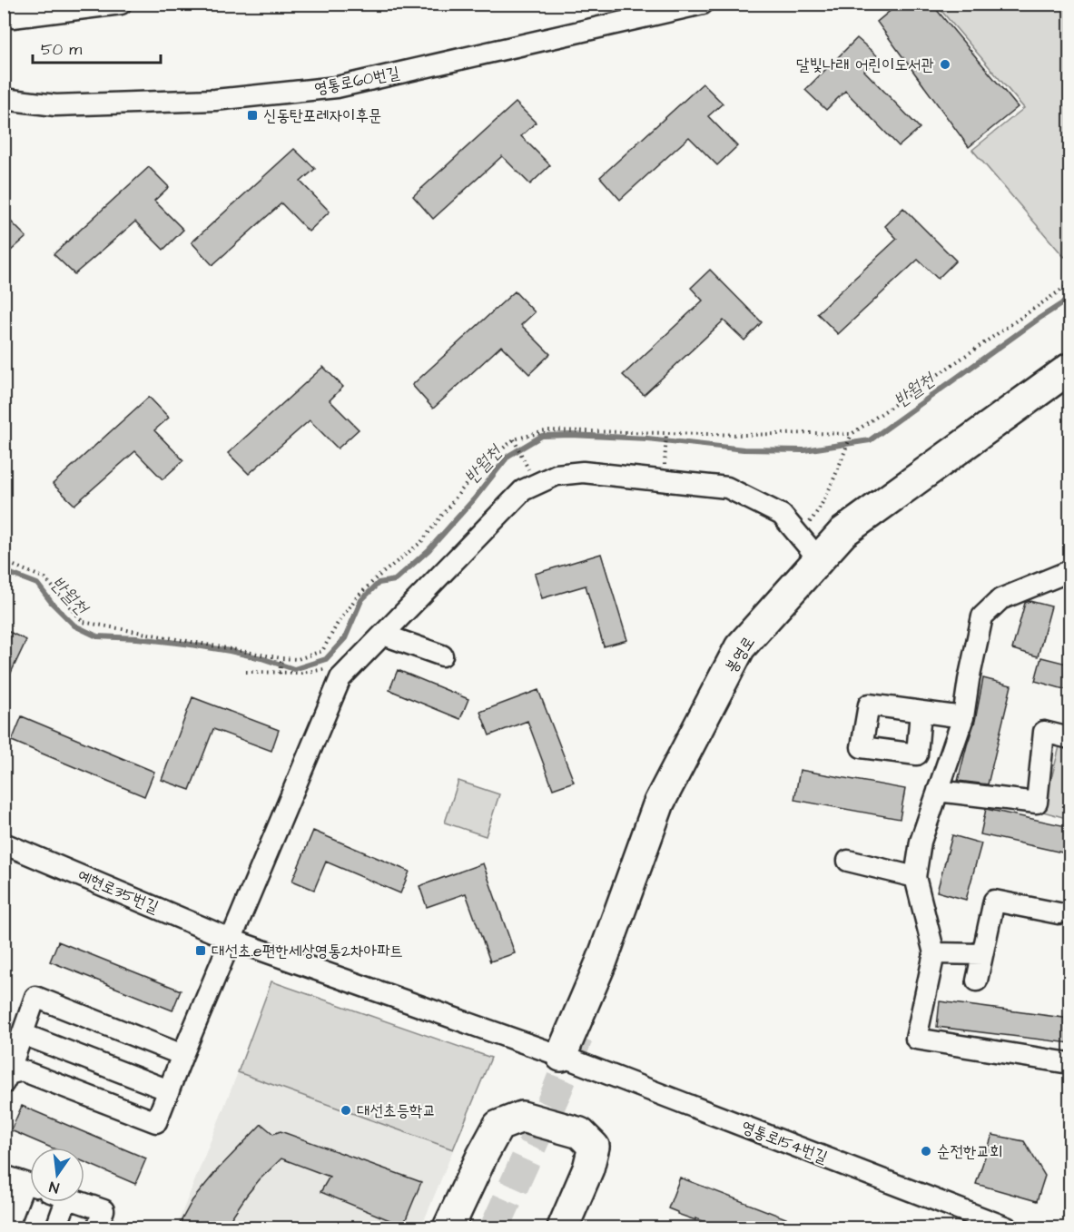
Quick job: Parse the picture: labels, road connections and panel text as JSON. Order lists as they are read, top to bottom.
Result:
{
  "streets": {
    "highway": ["봉영로"],
    "street": ["영통로60번길", "예현로35번길", "영통로154번길"]
  },
  "crossings": [
    ["봉영로", "예현로35번길"],
    ["봉영로", "영통로154번길"],
    ["예현로35번길", "영통로154번길"]
  ],
  "water": ["반월천"],
  "places": {
    "other": ["달빛나래 어린이도서관", "대선초등학교", "순전한교회"],
    "transit": ["신동탄포레자이후문", "대선초.e편한세상영통2차아파트"]
  },
  "scale_bar": "50 m",
  "north": "bottom"
}
